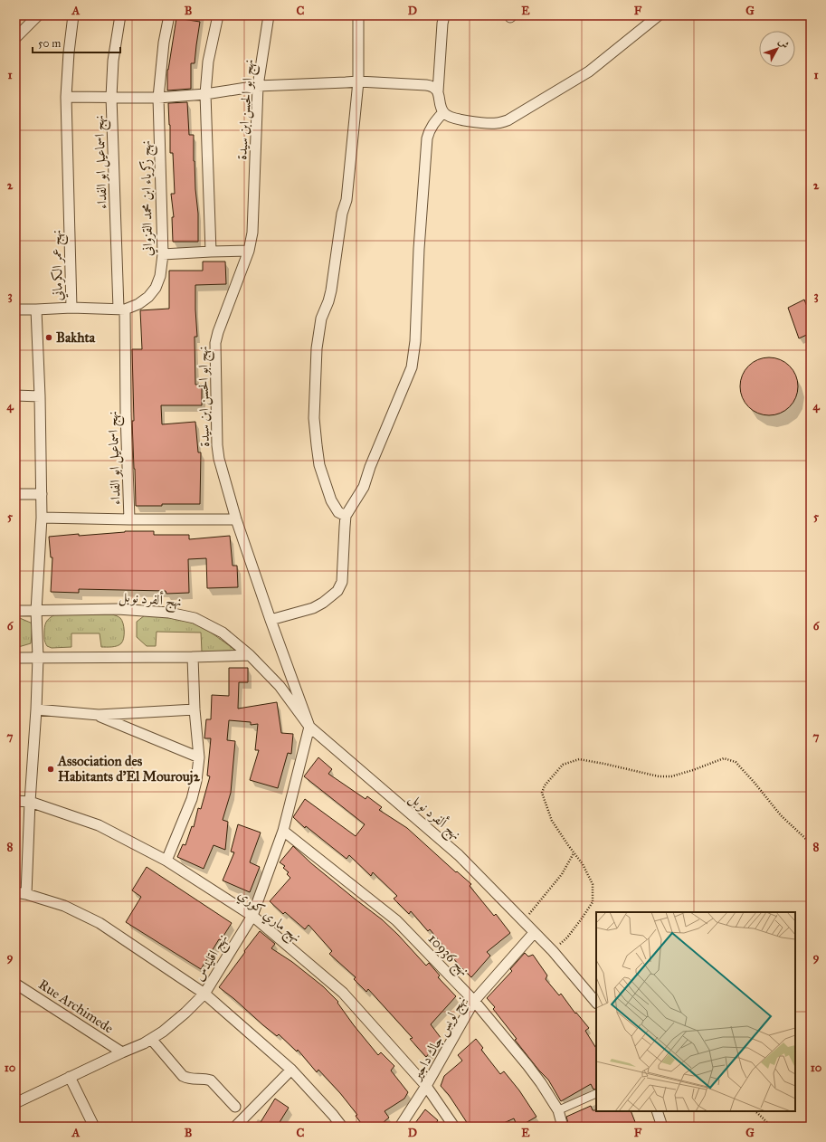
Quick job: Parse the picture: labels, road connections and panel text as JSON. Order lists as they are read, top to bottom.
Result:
{
  "streets": {
    "street": [
      "نهج ابو الحسن ابن سيدة",
      "نهج اسماعيل ابو الفداء",
      "نهج زكرياء ابن محمد القزواني",
      "نهج عمر الكرماني",
      "نهج ألفرد نوبل",
      "نهج ماري كوري",
      "نهج 10936",
      "نهج اقليدس",
      "Rue Archimede",
      "نهج لويس جاك داجير"
    ]
  },
  "crossings": [
    ["نهج ابو الحسن ابن سيدة", "نهج ألفرد نوبل"],
    ["نهج ابو الحسن ابن سيدة", "نهج اقليدس"],
    ["نهج اسماعيل ابو الفداء", "نهج زكرياء ابن محمد القزواني"],
    ["نهج زكرياء ابن محمد القزواني", "نهج عمر الكرماني"],
    ["نهج عمر الكرماني", "نهج ألفرد نوبل"],
    ["نهج ألفرد نوبل", "نهج اقليدس"],
    ["نهج ألفرد نوبل", "نهج لويس جاك داجير"],
    ["نهج ماري كوري", "نهج اقليدس"],
    ["نهج ماري كوري", "نهج لويس جاك داجير"],
    ["نهج 10936", "نهج اقليدس"],
    ["نهج 10936", "نهج لويس جاك داجير"],
    ["نهج اقليدس", "Rue Archimede"]
  ],
  "places": ["Bakhta", "Association des Habitants d'El Mourouj2"],
  "scale_bar": "50 m",
  "north": "top right",
  "grid": {
    "columns": [
      "A",
      "B",
      "C",
      "D",
      "E",
      "F",
      "G"
    ],
    "rows": [
      "1",
      "2",
      "3",
      "4",
      "5",
      "6",
      "7",
      "8",
      "9",
      "10"
    ]
  }
}
